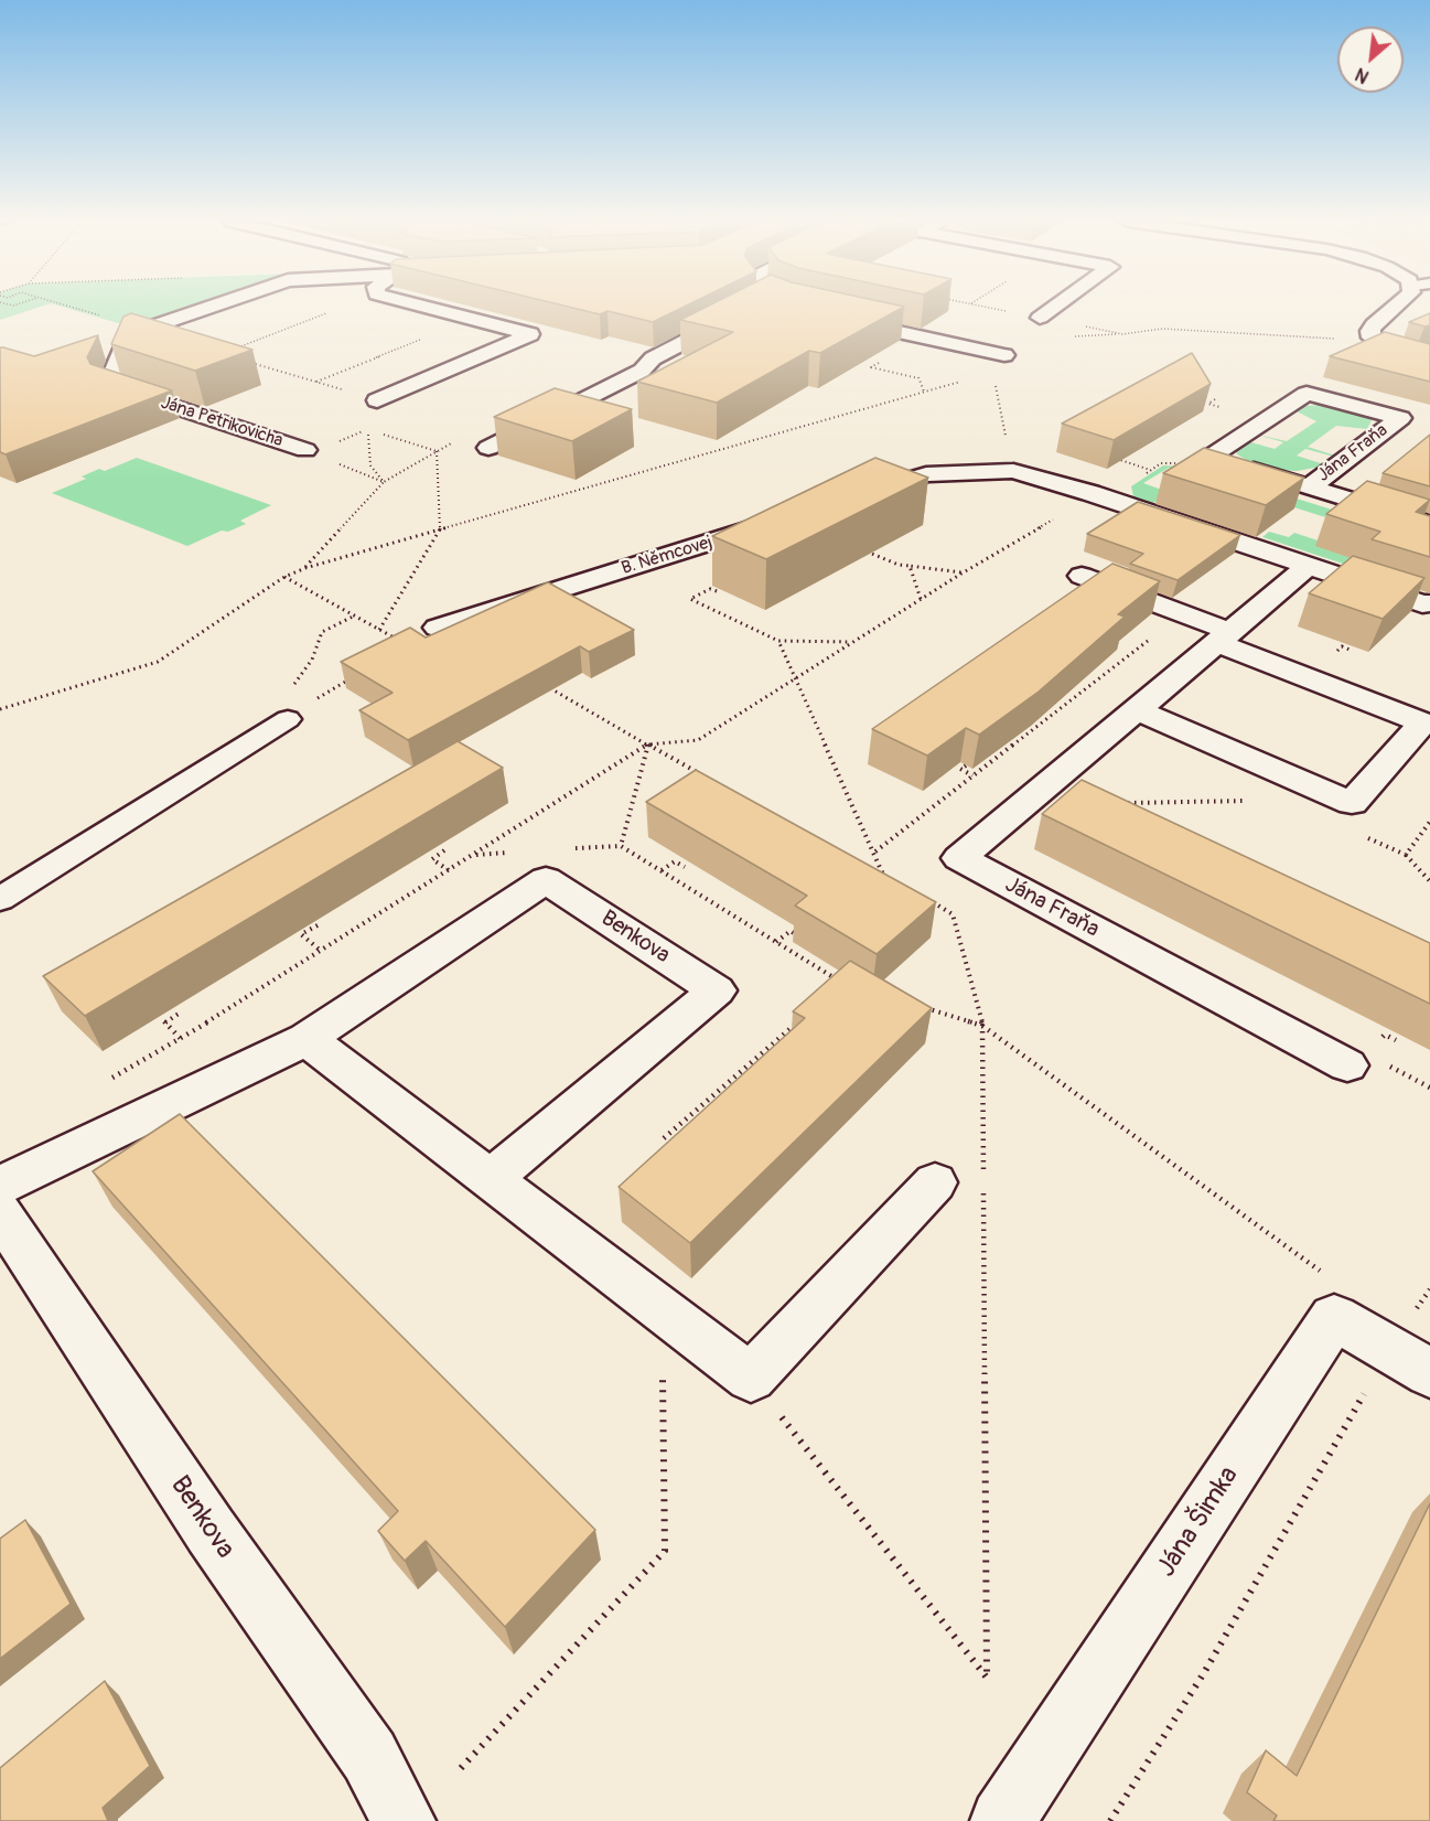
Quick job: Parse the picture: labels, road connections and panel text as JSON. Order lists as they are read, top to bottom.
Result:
{
  "streets": {
    "street": [
      "Jána Petrikovicha",
      "Jána Fraňa",
      "B. Němcovej",
      "Benkova",
      "Jána Šimka"
    ]
  },
  "north": "bottom left"
}
